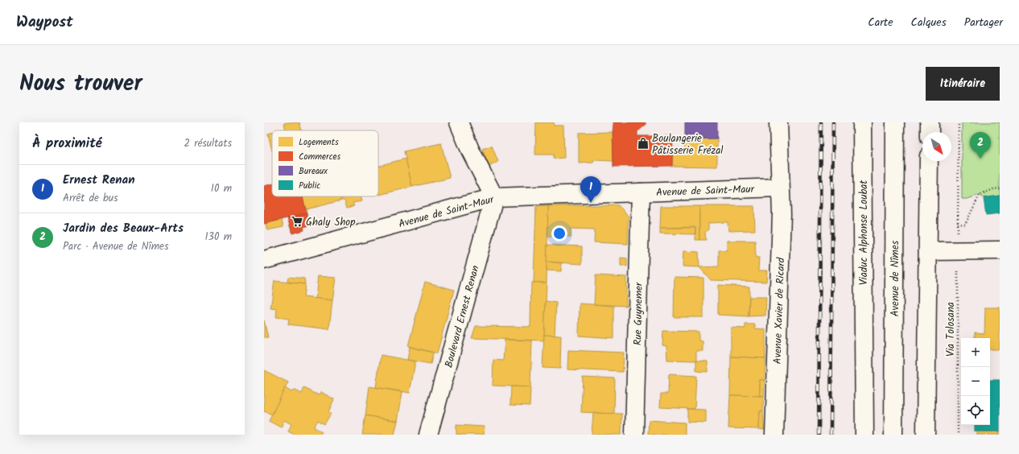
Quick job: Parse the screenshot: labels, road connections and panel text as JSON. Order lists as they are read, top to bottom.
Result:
{
  "streets": {
    "street": [
      "Avenue de Saint-Maur",
      "Viaduc Alphonse Loubat",
      "Avenue de Nîmes",
      "Avenue Xavier de Ricard",
      "Rue Guynemer",
      "Boulevard Ernest Renan"
    ],
    "path": ["Via Tolosana"]
  },
  "crossings": [
    ["Avenue de Saint-Maur", "Avenue Xavier de Ricard"],
    ["Avenue de Saint-Maur", "Rue Guynemer"],
    ["Avenue de Saint-Maur", "Boulevard Ernest Renan"]
  ],
  "places": {
    "shop": ["Boulangerie Pâtisserie Frézal"],
    "supermarket": ["Ghaly Shop"]
  },
  "legend": [
    "Logements",
    "Commerces",
    "Bureaux",
    "Public"
  ],
  "north": "bottom right",
  "page": {
    "header": "Waypost",
    "nav": ["Carte", "Calques", "Partager"],
    "title": "Nous trouver",
    "buttons": "Itinéraire",
    "heading": ["À proximité", "2 résultats"],
    "pins": ["2", "1"],
    "list": [
      {
        "mark": "1",
        "name": "Ernest Renan",
        "note": "Arrêt de bus",
        "value": "10 m"
      },
      {
        "mark": "2",
        "name": "Jardin des Beaux-Arts",
        "note": "Parc · Avenue de Nîmes",
        "value": "130 m"
      }
    ],
    "map_buttons": ["+", "−"]
  }
}
